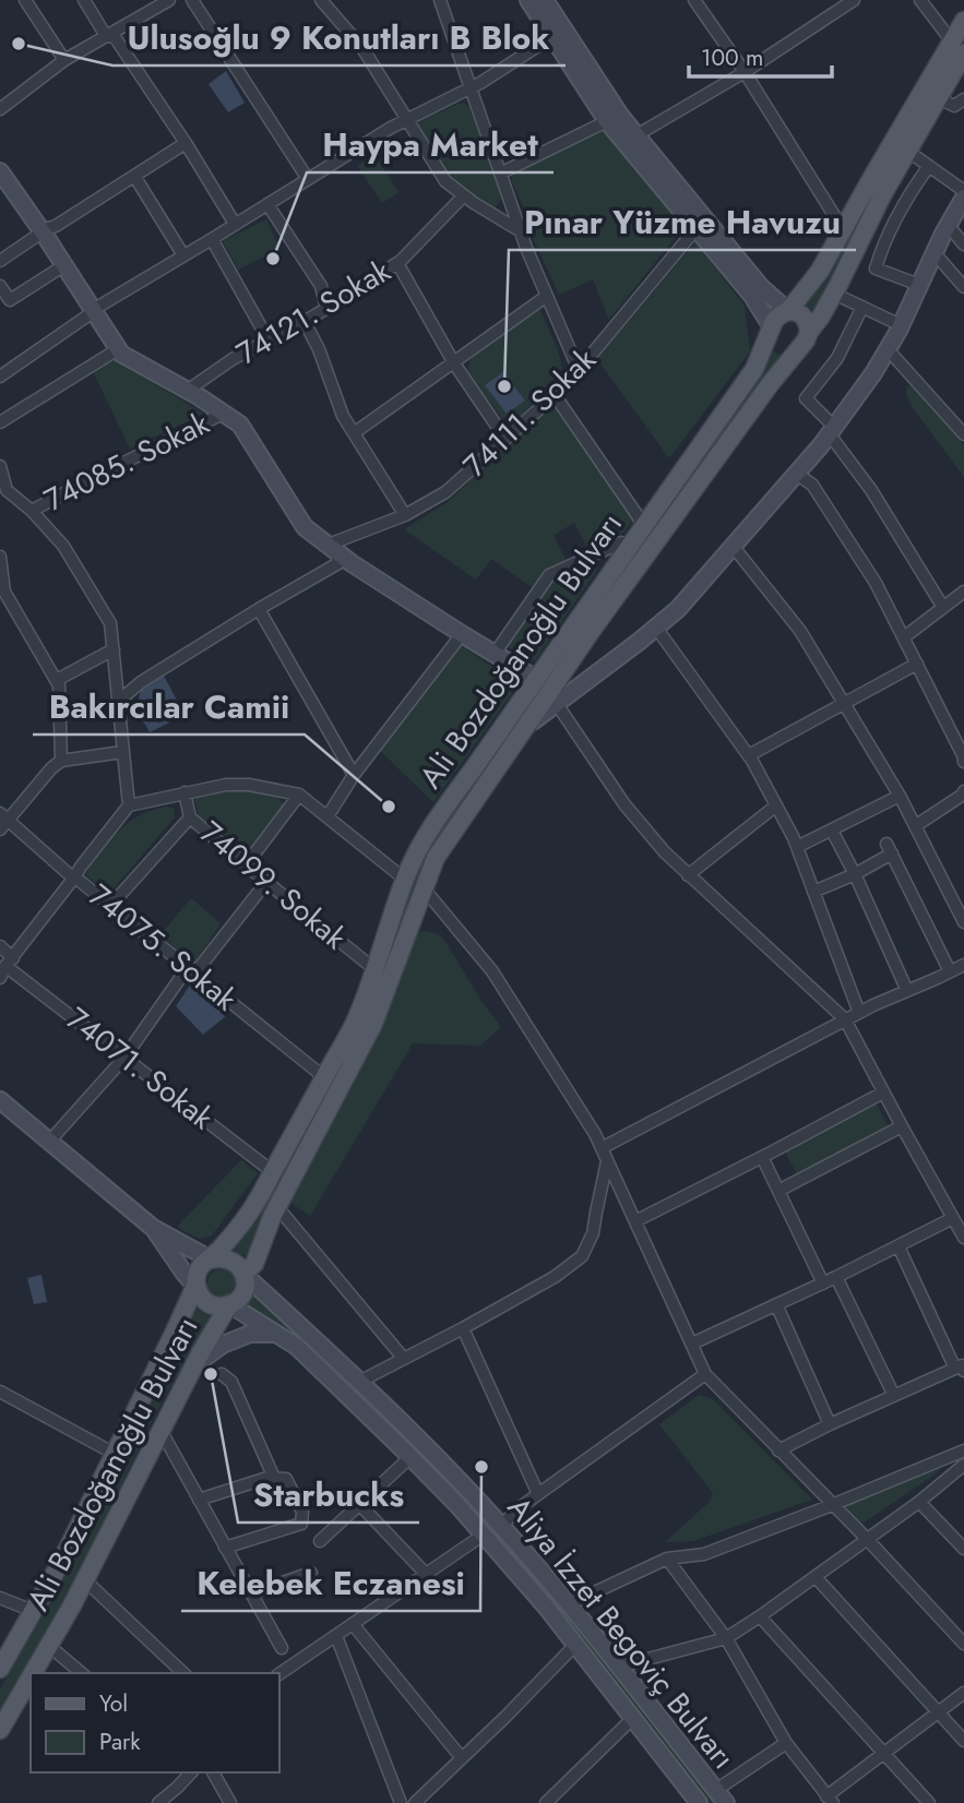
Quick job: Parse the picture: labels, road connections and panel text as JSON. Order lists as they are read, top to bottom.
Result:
{
  "streets": {
    "main road": ["Ali Bozdoğanoğlu Bulvarı", "Aliya İzzet Begoviç Bulvarı"],
    "street": [
      "74121. Sokak",
      "74111. Sokak",
      "74085. Sokak",
      "74099. Sokak",
      "74075. Sokak",
      "74071. Sokak"
    ]
  },
  "crossings": [
    ["Ali Bozdoğanoğlu Bulvarı", "74099. Sokak"],
    ["Ali Bozdoğanoğlu Bulvarı", "74075. Sokak"],
    ["Ali Bozdoğanoğlu Bulvarı", "74071. Sokak"],
    ["Ali Bozdoğanoğlu Bulvarı", "Aliya İzzet Begoviç Bulvarı"]
  ],
  "places": [
    "Ulusoğlu 9 Konutları B Blok",
    "Haypa Market",
    "Pınar Yüzme Havuzu",
    "Bakırcılar Camii",
    "Starbucks",
    "Kelebek Eczanesi"
  ],
  "legend": ["Yol", "Park"],
  "scale_bar": "100 m"
}
